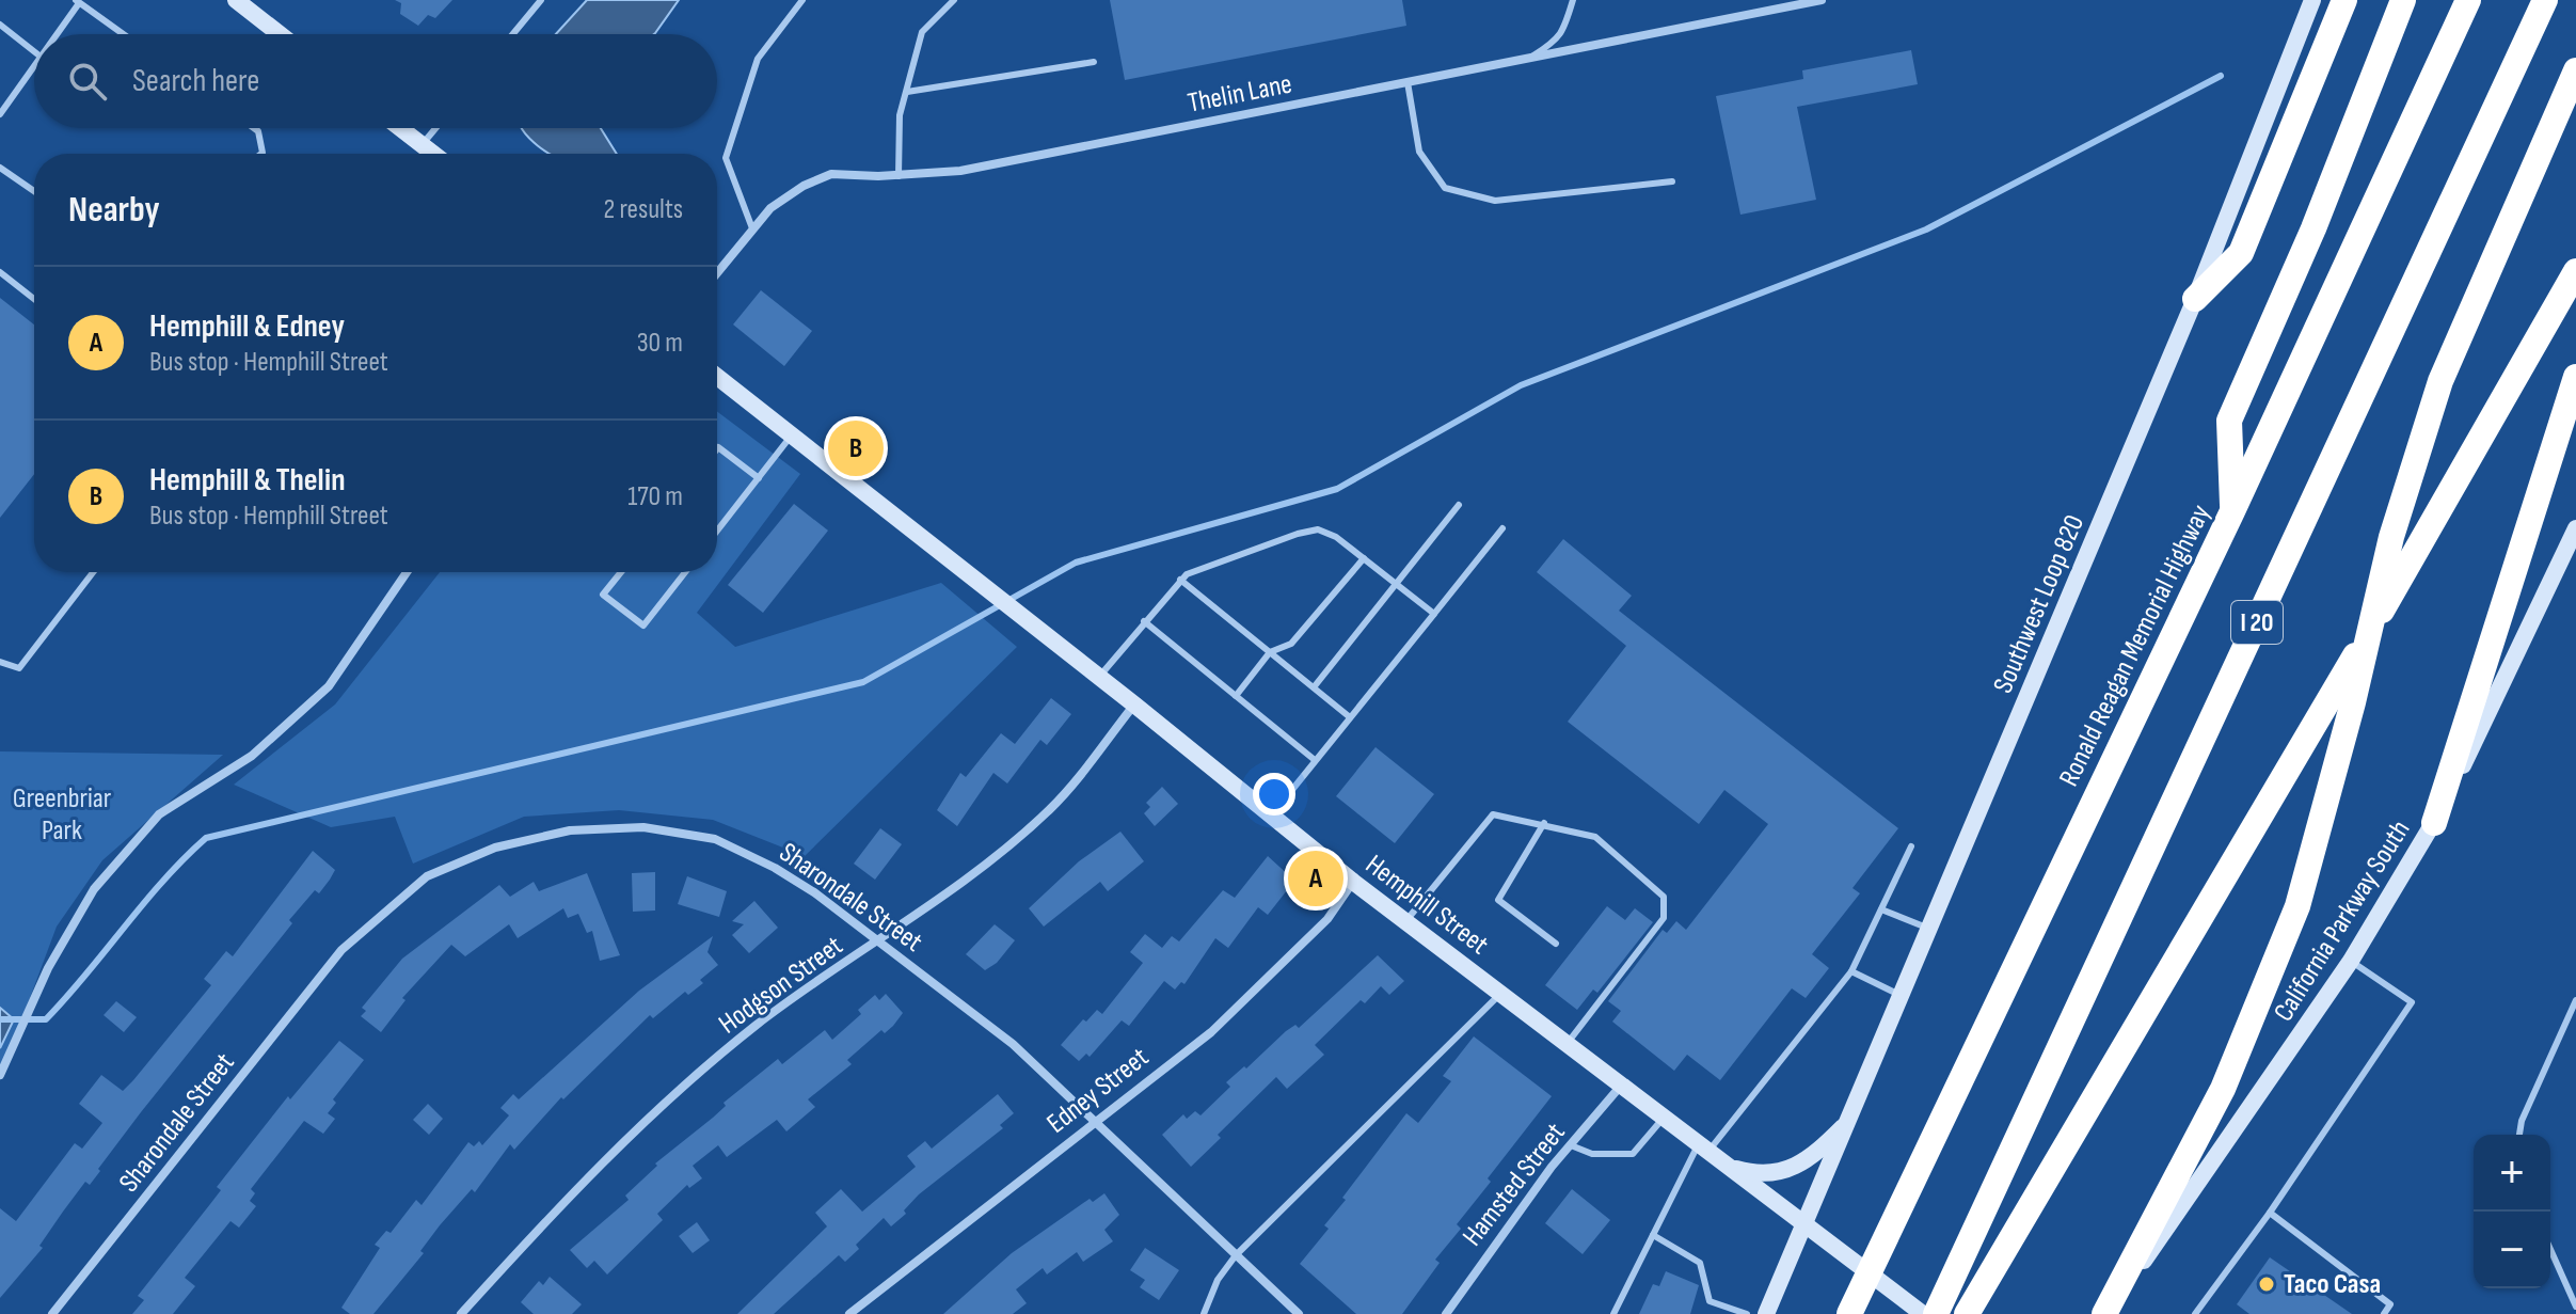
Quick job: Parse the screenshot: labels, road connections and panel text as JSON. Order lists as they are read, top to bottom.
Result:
{
  "streets": {
    "highway": ["I 20", "Ronald Reagan Memorial Highway"],
    "main road": ["Southwest Loop 820", "Hemphill Street", "California Parkway South"],
    "street": [
      "Thelin Lane",
      "Sharondale Street",
      "Hodgson Street",
      "Edney Street",
      "Hamsted Street"
    ]
  },
  "crossings": [
    ["Southwest Loop 820", "Hemphill Street"],
    ["Sharondale Street", "Hodgson Street"],
    ["Sharondale Street", "Edney Street"],
    ["Hemphill Street", "Hodgson Street"],
    ["Hemphill Street", "Edney Street"],
    ["Hemphill Street", "Hamsted Street"]
  ],
  "parks": ["Greenbriar Park"],
  "places": ["Taco Casa"],
  "page": {
    "search": "Search here",
    "heading": ["Nearby", "2 results"],
    "list": [
      {
        "mark": "A",
        "name": "Hemphill & Edney",
        "note": "Bus stop · Hemphill Street",
        "value": "30 m"
      },
      {
        "mark": "B",
        "name": "Hemphill & Thelin",
        "note": "Bus stop · Hemphill Street",
        "value": "170 m"
      }
    ],
    "pins": ["B", "A"],
    "map_buttons": ["+", "−"]
  }
}
